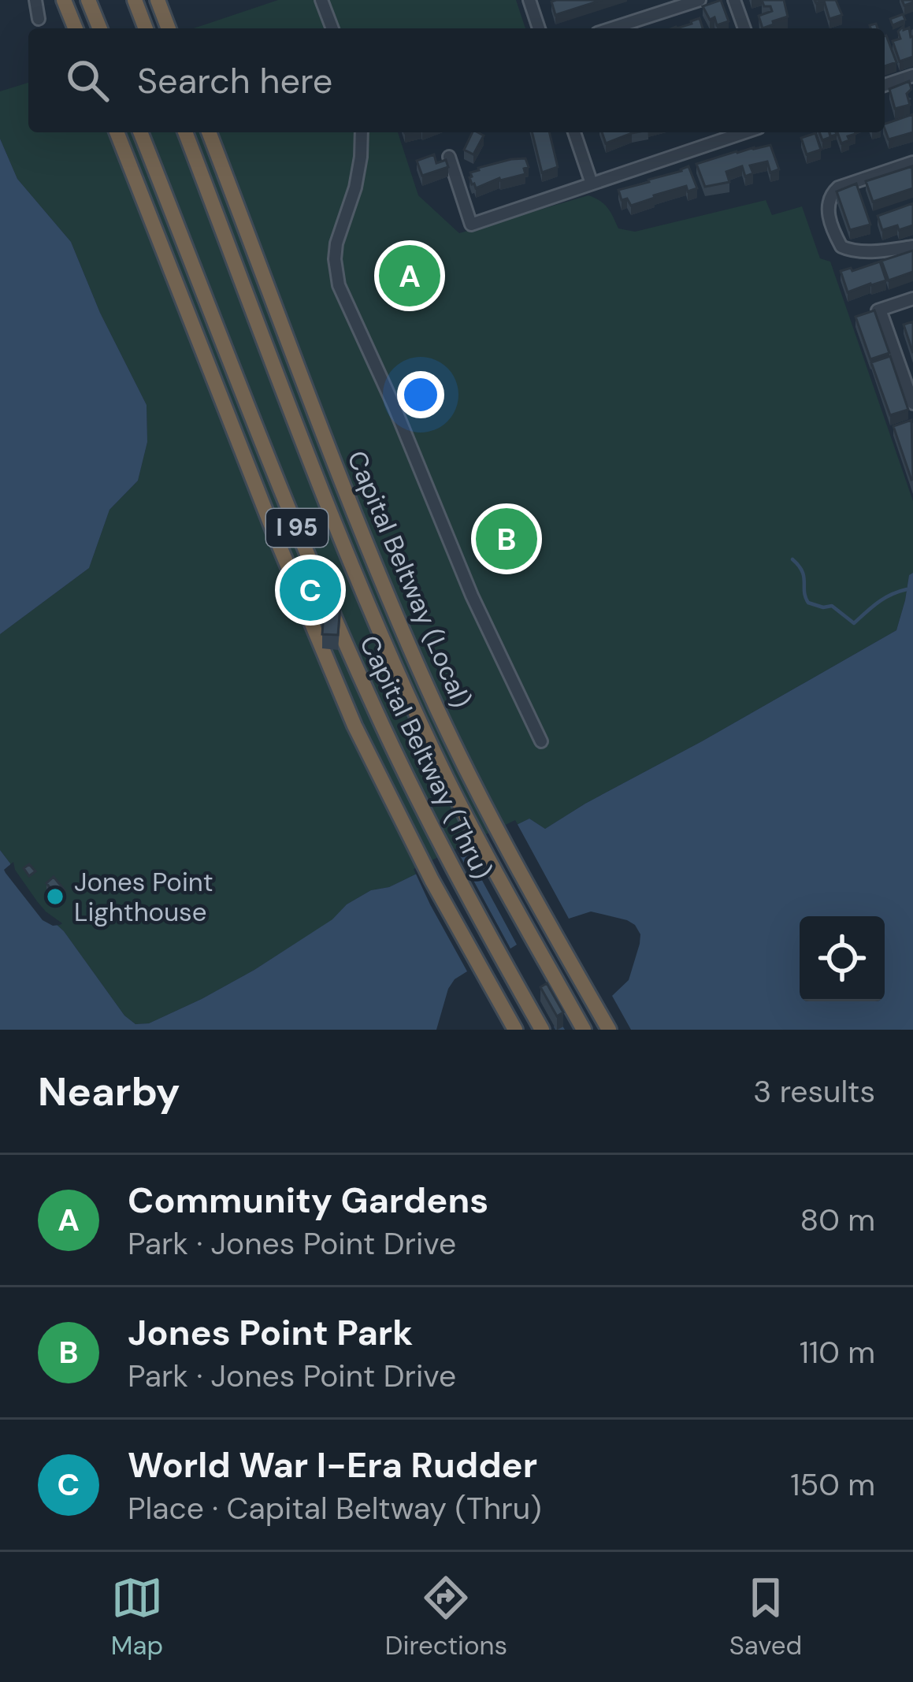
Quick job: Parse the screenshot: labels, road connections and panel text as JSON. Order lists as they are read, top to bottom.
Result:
{
  "streets": {
    "highway": ["I 95", "Capital Beltway (Local)", "Capital Beltway (Thru)"]
  },
  "places": ["Jones Point Lighthouse"],
  "page": {
    "search": "Search here",
    "pins": ["A", "B", "C"],
    "heading": ["Nearby", "3 results"],
    "list": [
      {
        "mark": "A",
        "name": "Community Gardens",
        "note": "Park · Jones Point Drive",
        "value": "80 m"
      },
      {
        "mark": "B",
        "name": "Jones Point Park",
        "note": "Park · Jones Point Drive",
        "value": "110 m"
      },
      {
        "mark": "C",
        "name": "World War I-Era Rudder",
        "note": "Place · Capital Beltway (Thru)",
        "value": "150 m"
      }
    ],
    "nav": ["Map", "Directions", "Saved"]
  }
}
